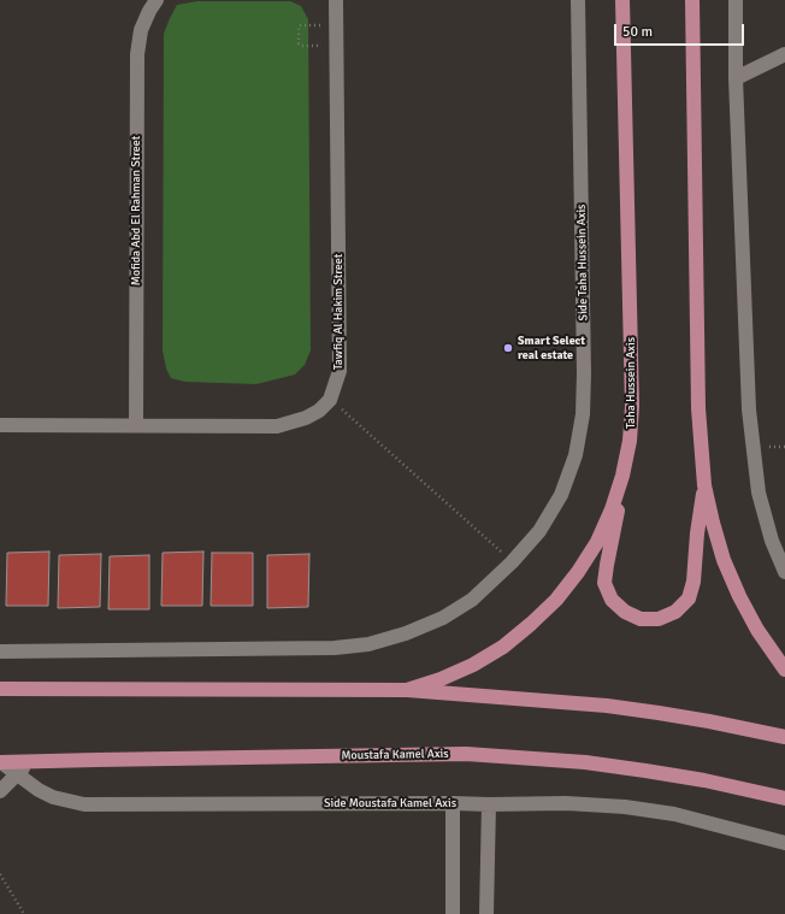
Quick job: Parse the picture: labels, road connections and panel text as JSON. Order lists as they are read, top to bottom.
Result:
{
  "streets": {
    "main road": ["Taha Hussein Axis", "Moustafa Kamel Axis"],
    "street": [
      "Mofida Abd El Rahman Street",
      "Side Taha Hussein Axis",
      "Tawfiq Al Hakim Street",
      "Side Moustafa Kamel Axis"
    ]
  },
  "crossings": [
    ["Moustafa Kamel Axis", "Side Moustafa Kamel Axis"]
  ],
  "places": ["Smart Select real estate"],
  "scale_bar": "50 m"
}
